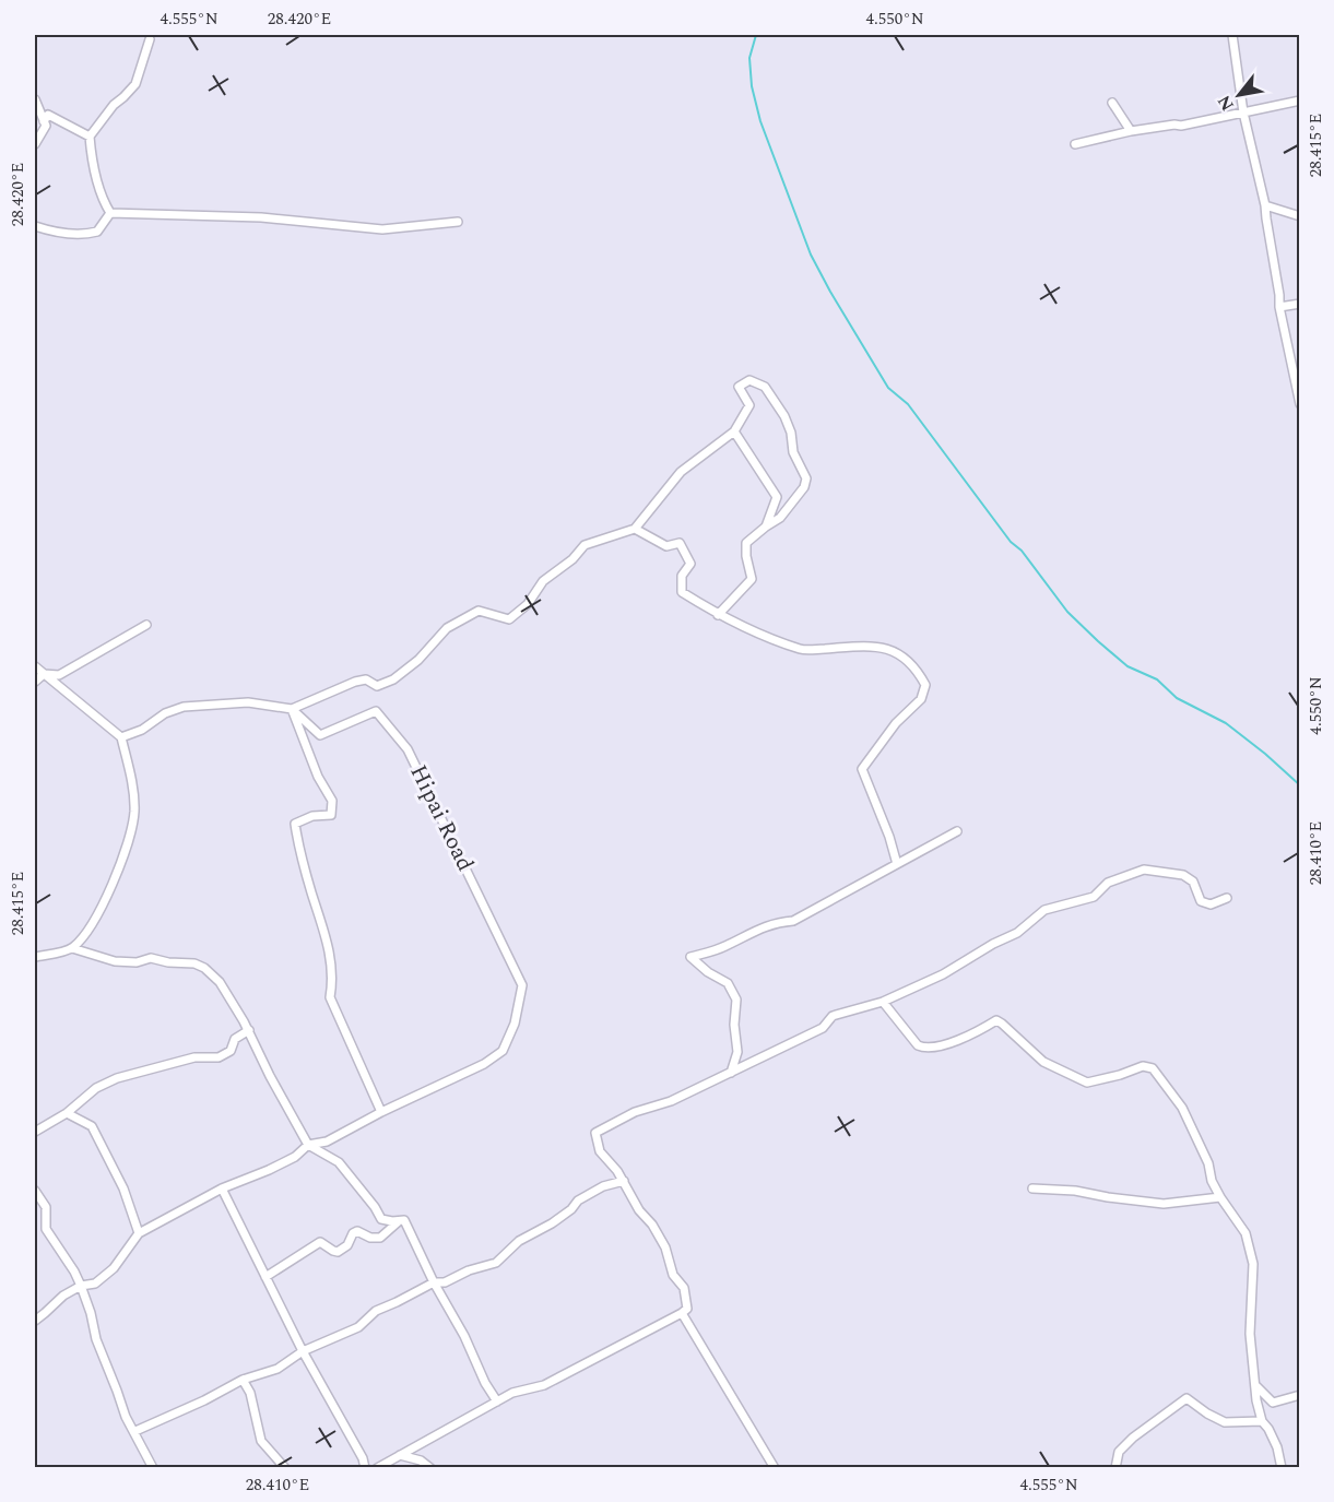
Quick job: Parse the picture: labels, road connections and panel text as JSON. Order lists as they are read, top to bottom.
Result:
{
  "streets": {
    "street": ["Hipai Road"]
  },
  "north": "bottom left",
  "coordinates": [
    "4.555°N",
    "28.420°E",
    "4.550°N",
    "28.415°E",
    "28.410°E"
  ]
}
